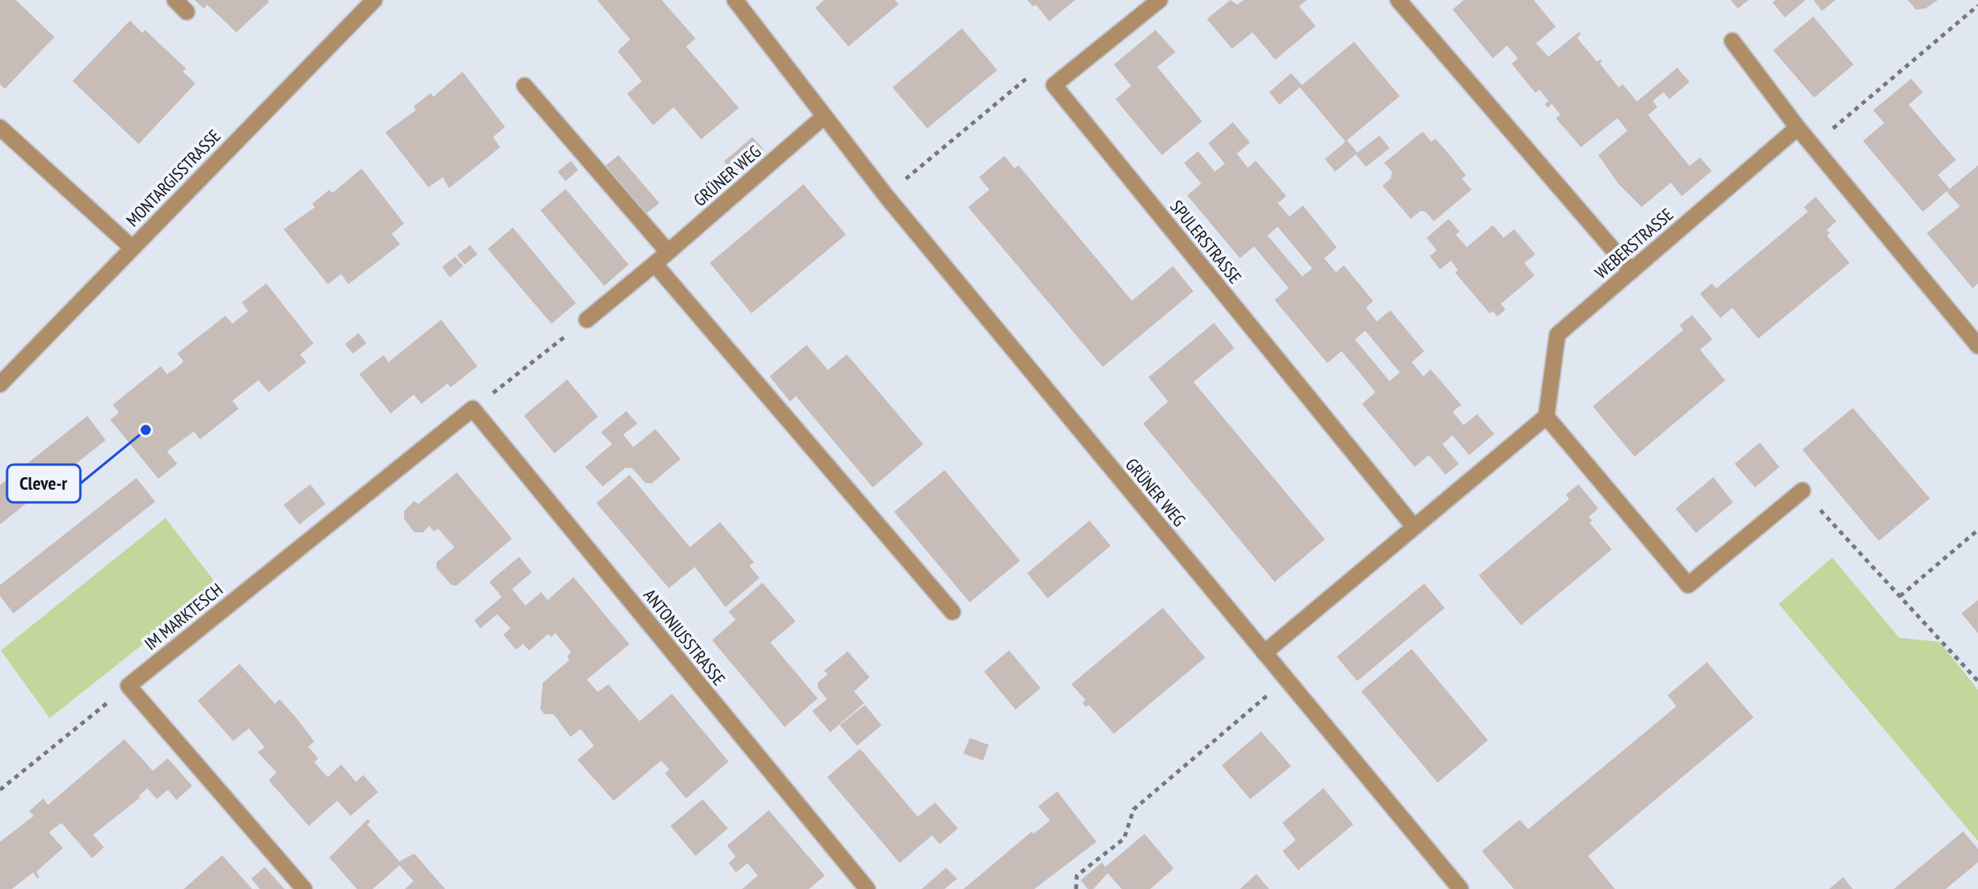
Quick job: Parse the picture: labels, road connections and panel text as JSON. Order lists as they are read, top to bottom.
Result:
{
  "streets": {
    "street": [
      "GRÜNER WEG",
      "MONTARGISSTRASSE",
      "SPULERSTRASSE",
      "WEBERSTRASSE",
      "IM MARKTESCH",
      "ANTONIUSSTRASSE"
    ]
  },
  "crossings": [
    ["IM MARKTESCH", "ANTONIUSSTRASSE"]
  ],
  "places": ["Cleve-r"]
}
